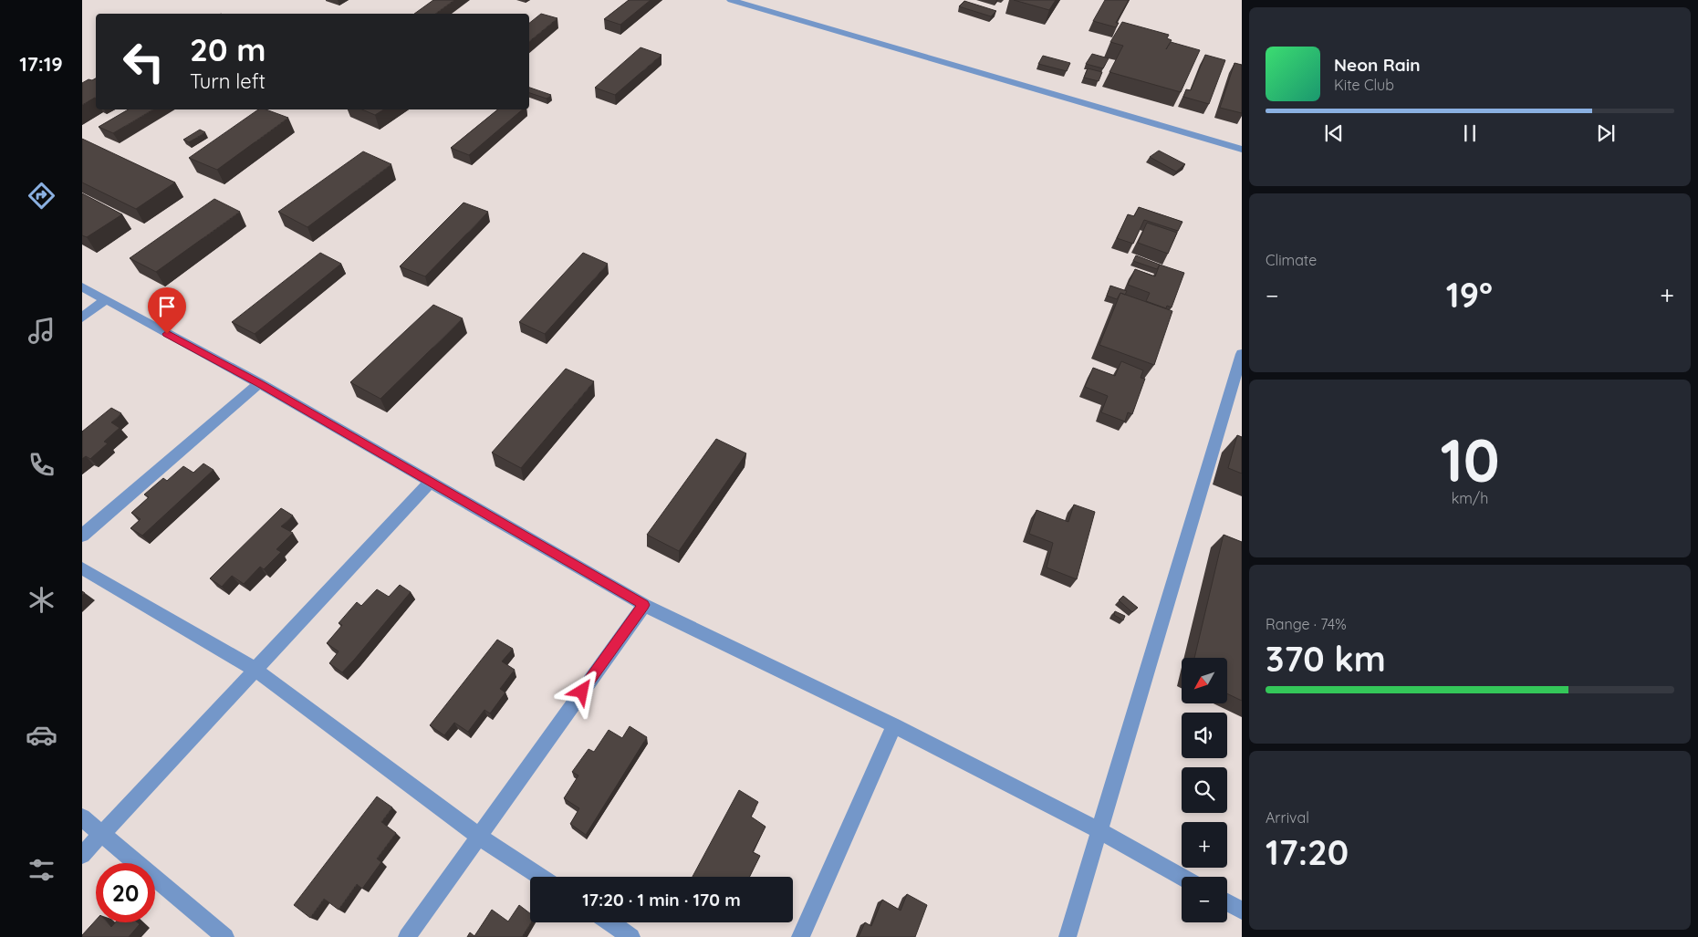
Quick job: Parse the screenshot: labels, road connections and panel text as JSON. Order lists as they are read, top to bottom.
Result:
{
  "north": "bottom left",
  "page": {
    "tabs": "17:19",
    "turn": ["20 m", "Turn left"],
    "song": ["Neon Rain", "Kite Club"],
    "tile": [
      "Climate",
      ["10", "km/h"],
      ["Range · 74%", "370 km"],
      ["Arrival", "17:20"]
    ],
    "heat": ["−", "19°", "+"],
    "map_buttons": ["+", "−"],
    "limit": "20",
    "trip": "17:20 · 1 min · 170 m"
  }
}
